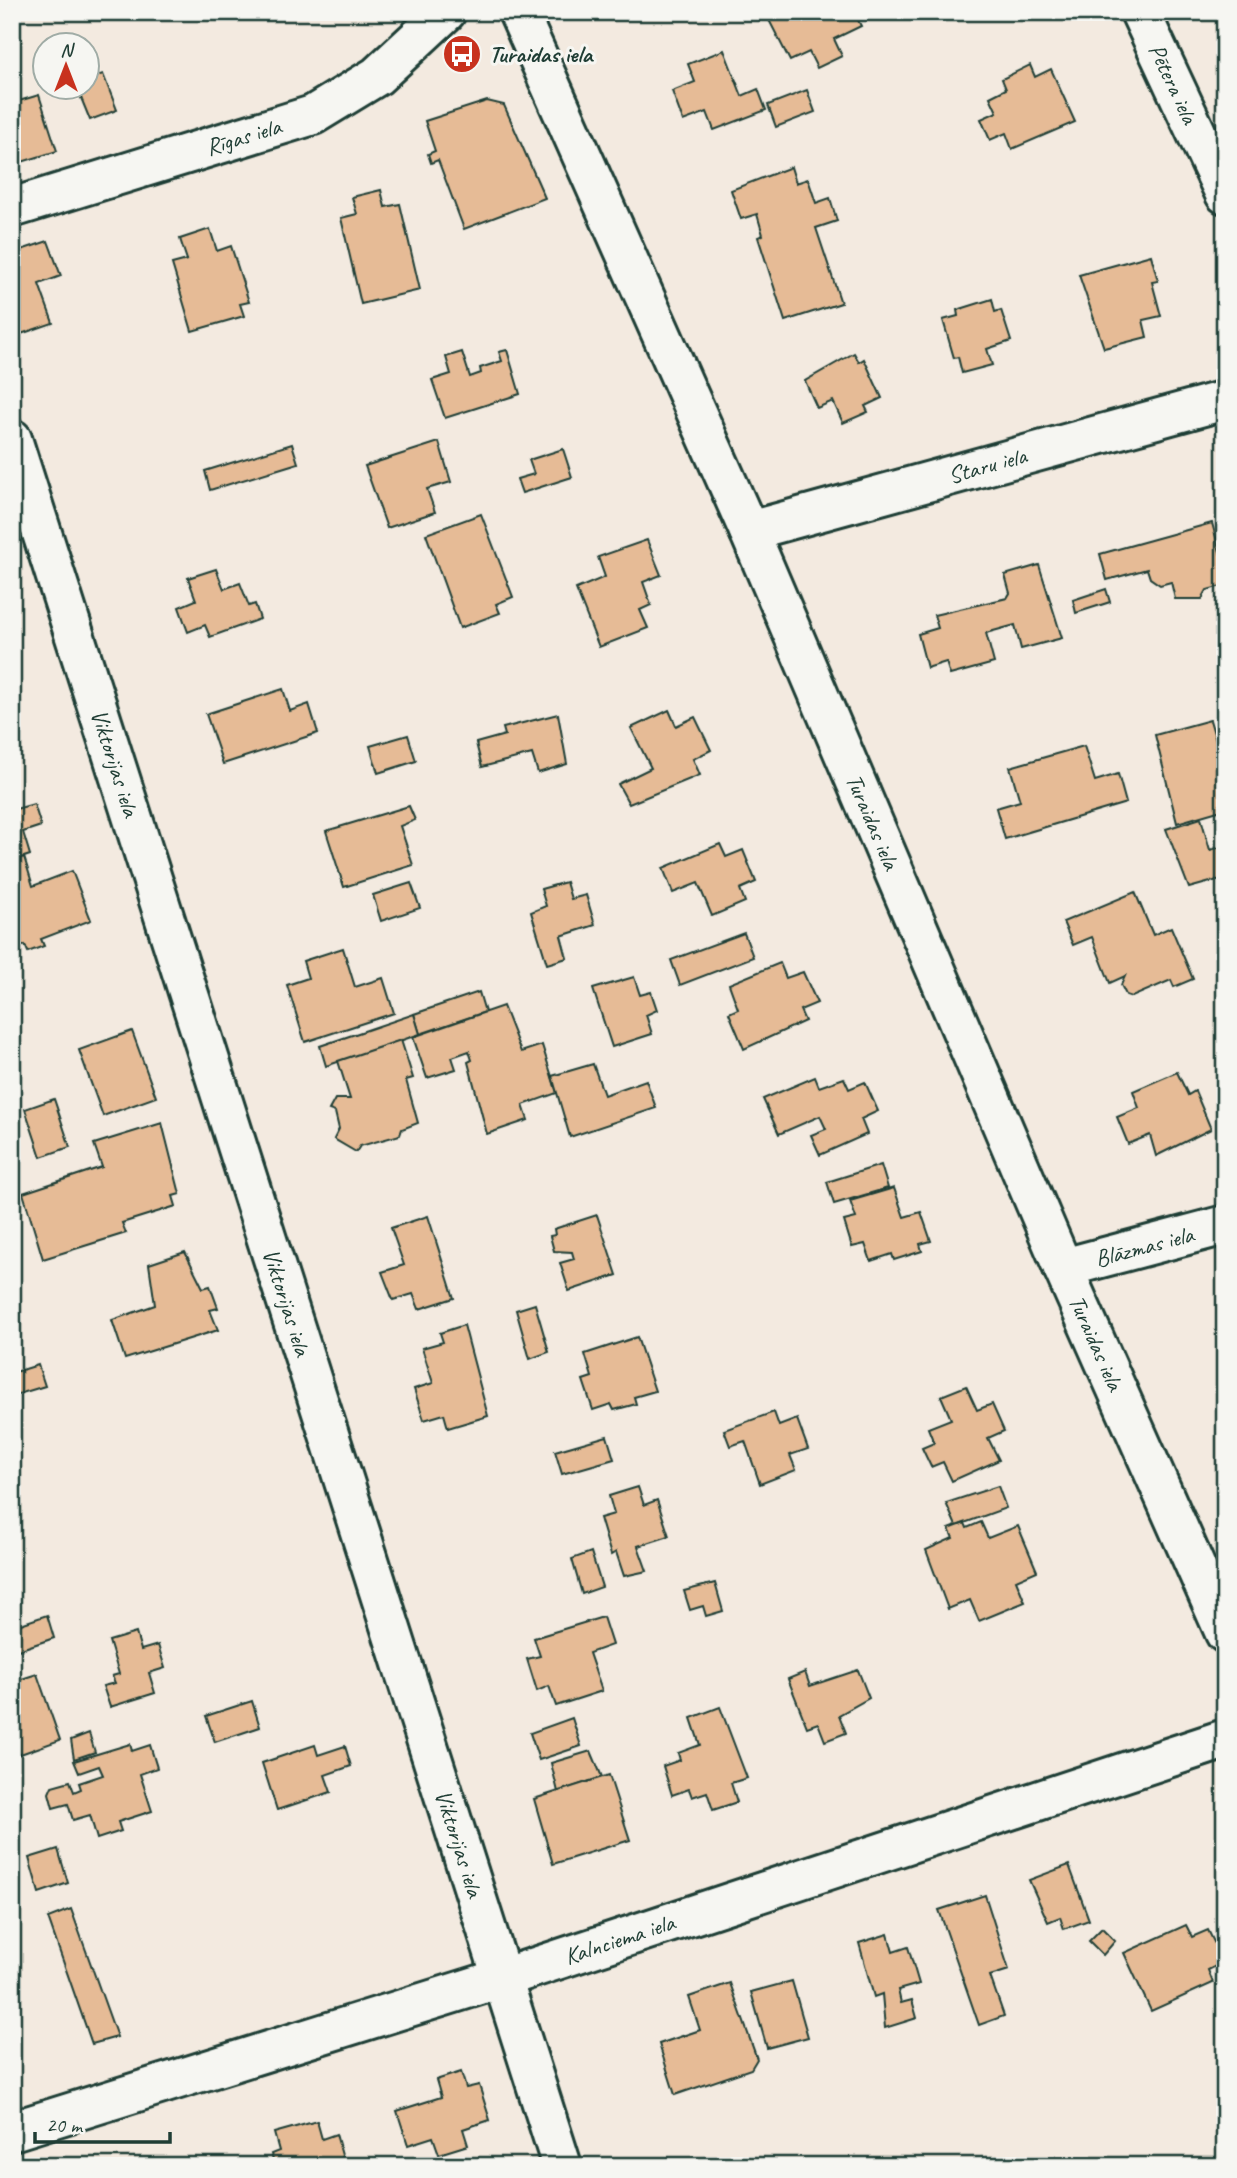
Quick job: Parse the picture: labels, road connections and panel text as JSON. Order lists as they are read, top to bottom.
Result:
{
  "streets": {
    "street": [
      "Pētera iela",
      "Rīgas iela",
      "Staru iela",
      "Viktorijas iela",
      "Turaidas iela",
      "Blāzmas iela",
      "Kalnciema iela"
    ]
  },
  "crossings": [
    ["Staru iela", "Turaidas iela"],
    ["Viktorijas iela", "Kalnciema iela"],
    ["Turaidas iela", "Blāzmas iela"]
  ],
  "places": {
    "bus stop": ["Turaidas iela"]
  },
  "scale_bar": "20 m",
  "north": "top"
}
